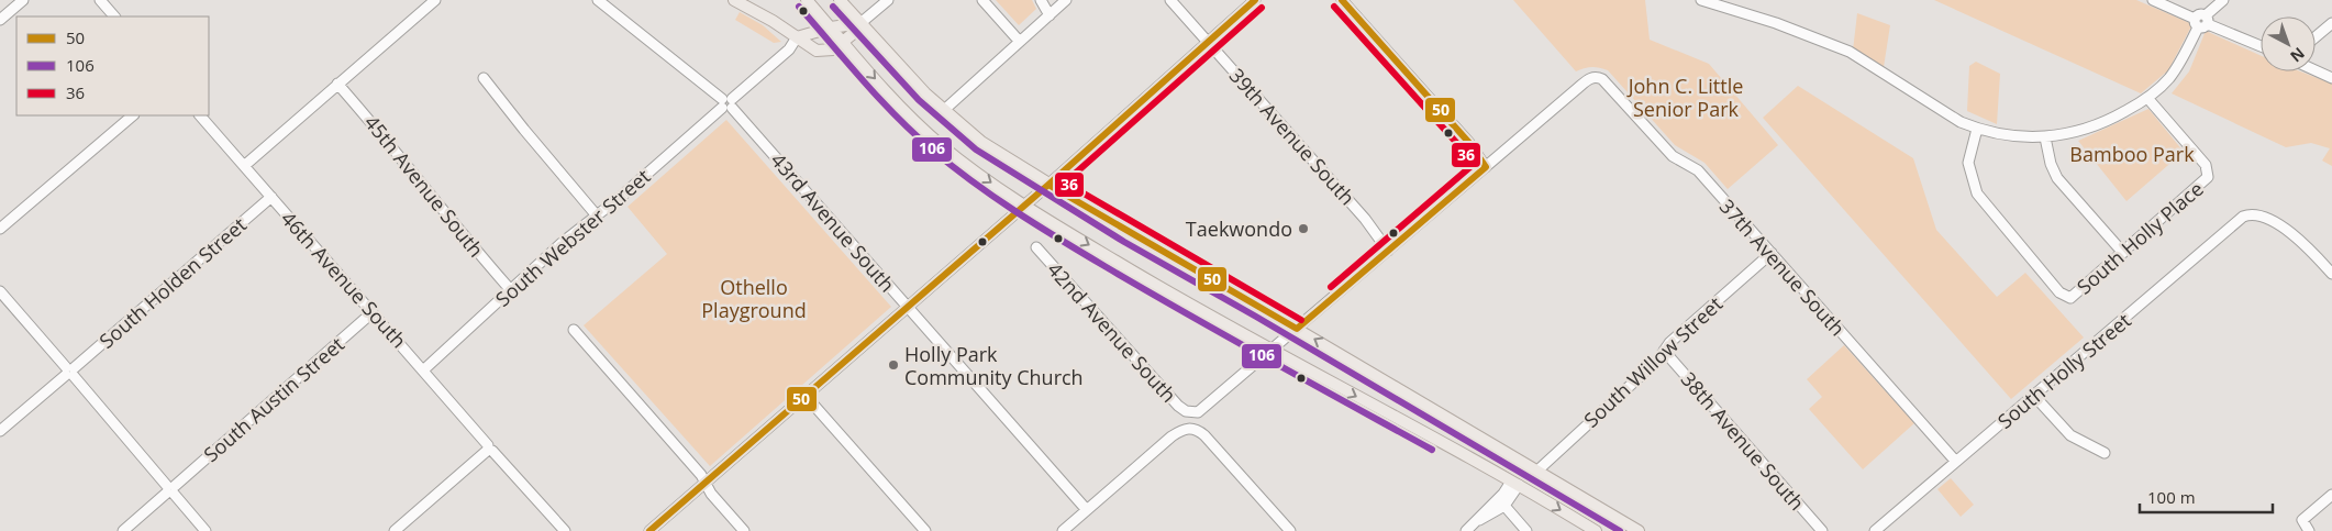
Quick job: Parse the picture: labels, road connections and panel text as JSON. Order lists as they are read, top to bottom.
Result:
{
  "streets": {
    "street": [
      "39th Avenue South",
      "45th Avenue South",
      "43rd Avenue South",
      "South Webster Street",
      "South Holly Place",
      "37th Avenue South",
      "46th Avenue South",
      "South Holden Street",
      "42nd Avenue South",
      "South Willow Street",
      "South Holly Street",
      "South Austin Street",
      "38th Avenue South"
    ]
  },
  "crossings": [
    ["45th Avenue South", "South Webster Street"],
    ["43rd Avenue South", "South Webster Street"],
    ["South Webster Street", "46th Avenue South"],
    ["37th Avenue South", "South Willow Street"],
    ["37th Avenue South", "South Holly Street"],
    ["46th Avenue South", "South Holden Street"],
    ["46th Avenue South", "South Austin Street"],
    ["South Willow Street", "38th Avenue South"]
  ],
  "parks": ["John C. Little Senior Park", "Bamboo Park", "Othello Playground"],
  "places": ["Taekwondo", "Holly Park Community Church"],
  "lines": ["transit line 50", "transit line 106", "transit line 36"],
  "legend": ["50", "106", "36"],
  "scale_bar": "100 m",
  "north": "bottom right"
}
